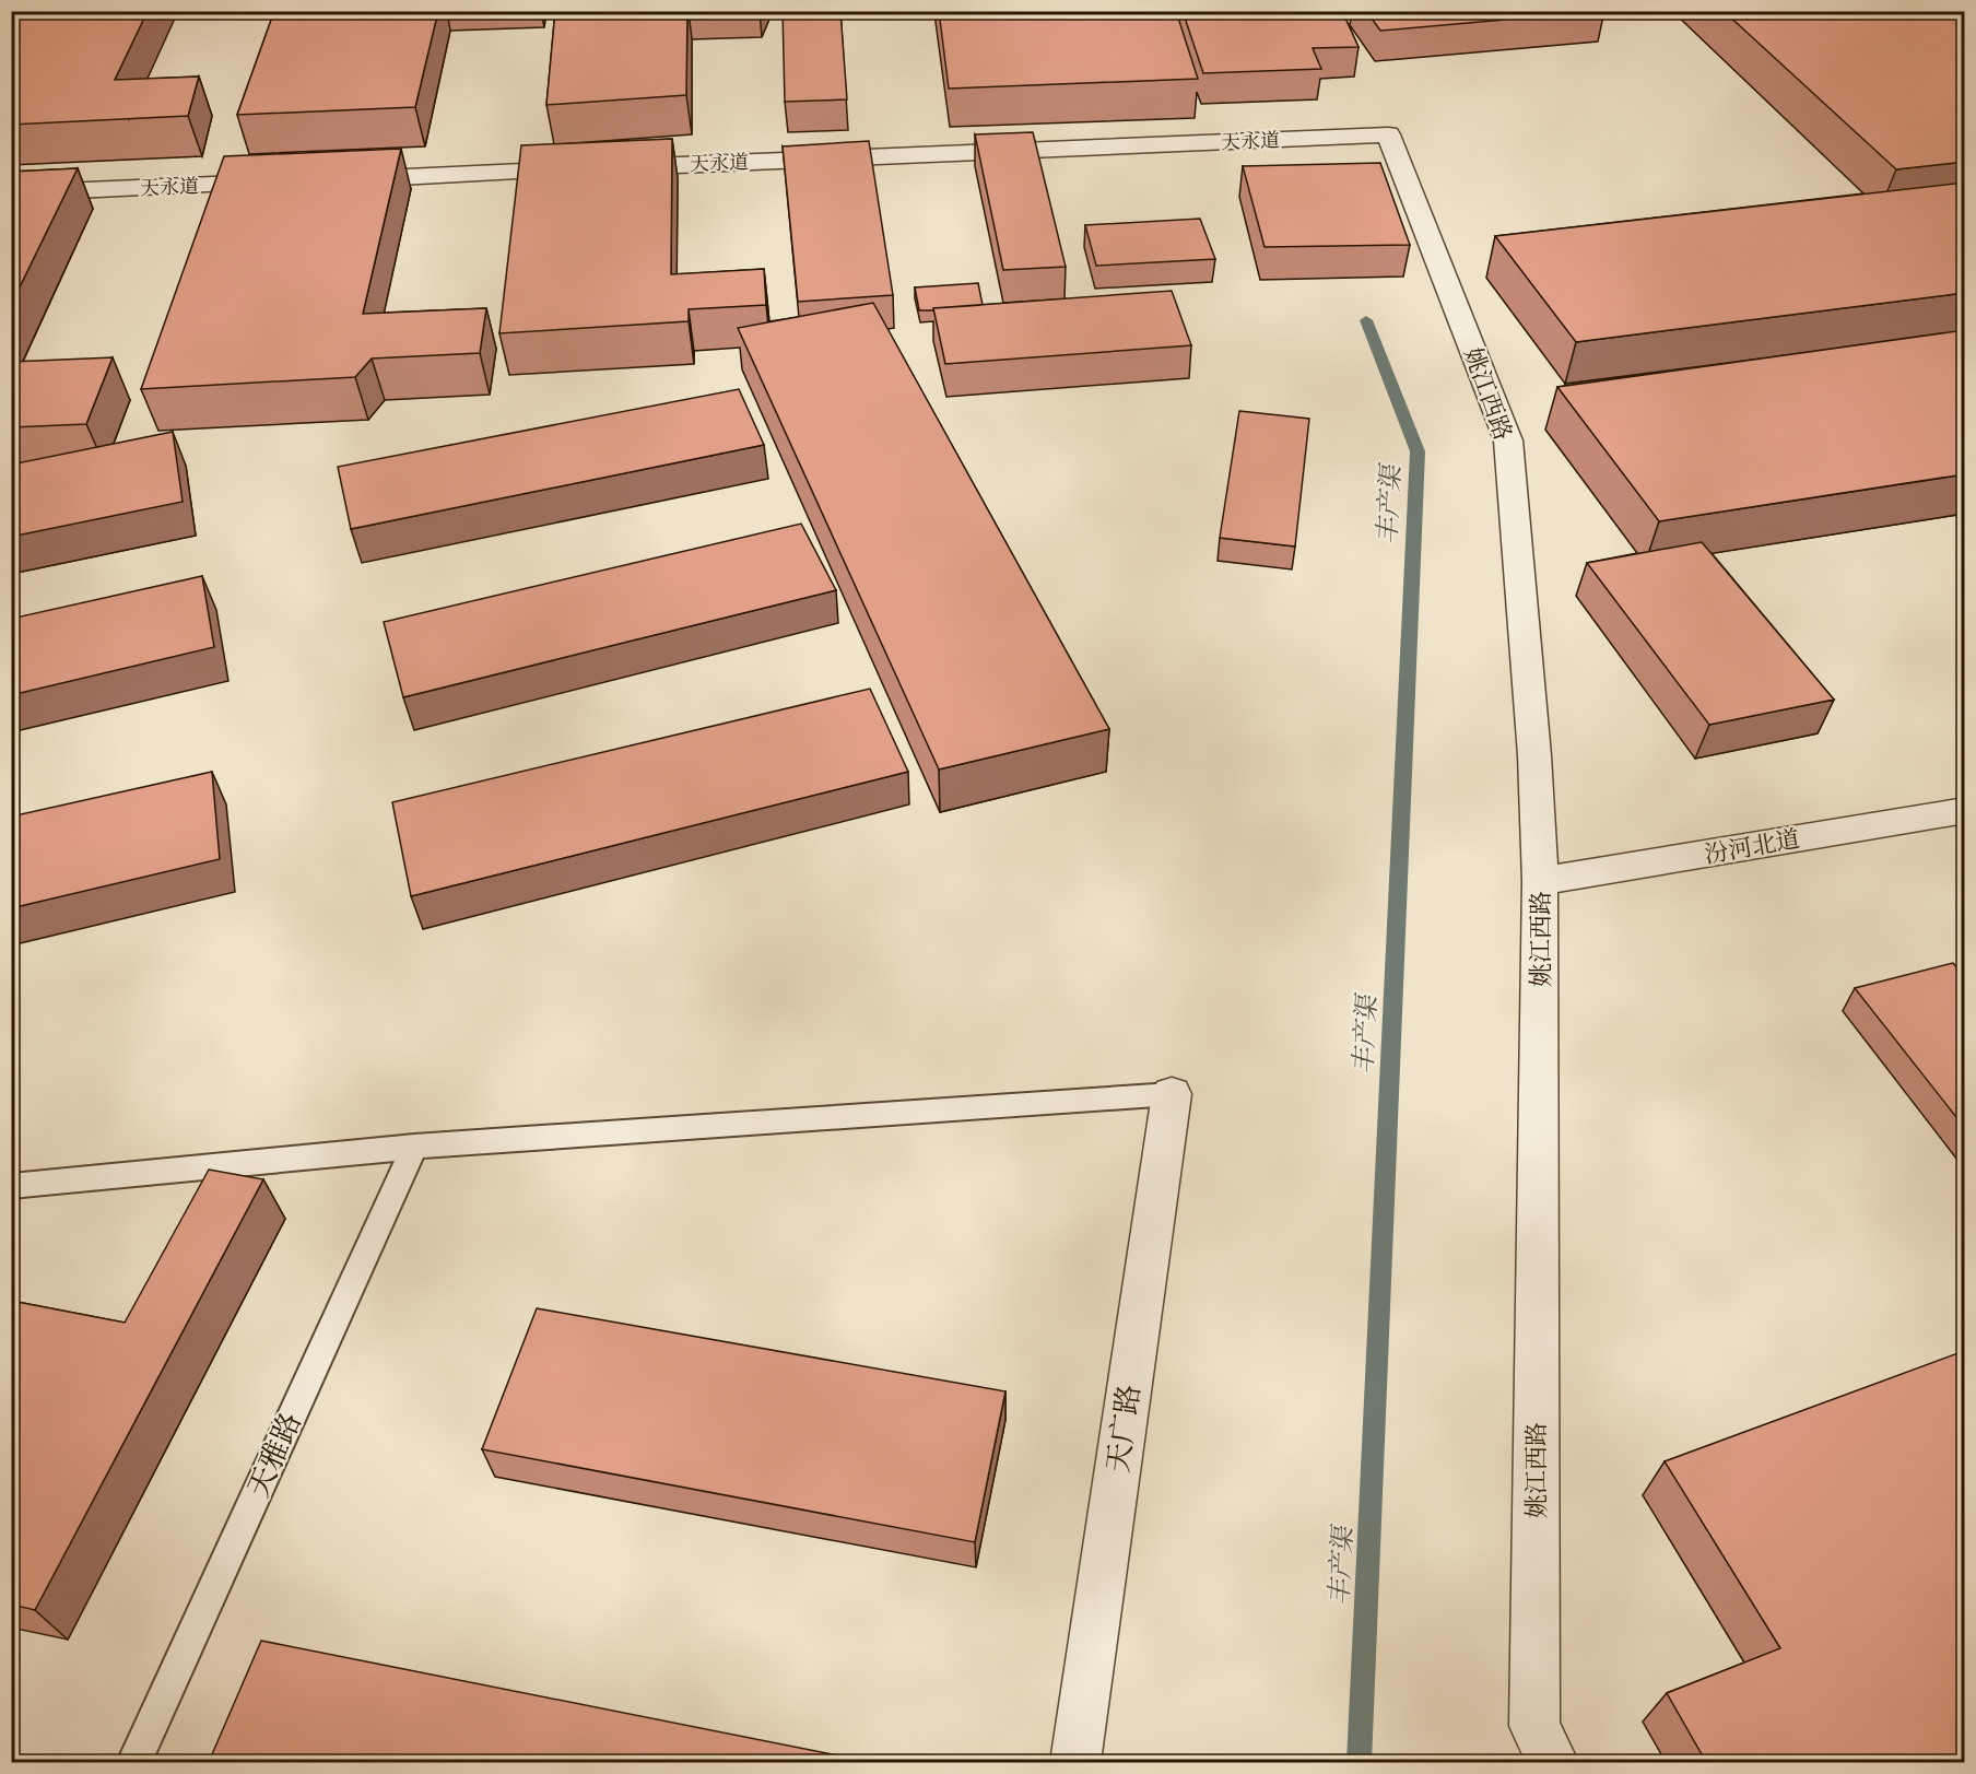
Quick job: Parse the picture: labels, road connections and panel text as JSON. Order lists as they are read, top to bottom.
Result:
{
  "streets": {
    "street": [
      "天永道",
      "姚江西路",
      "汾河北道",
      "天广路"
    ],
    "lane": ["天雅路"]
  },
  "crossings": [
    ["天永道", "姚江西路"],
    ["姚江西路", "汾河北道"]
  ],
  "water": ["丰产渠"]
}
